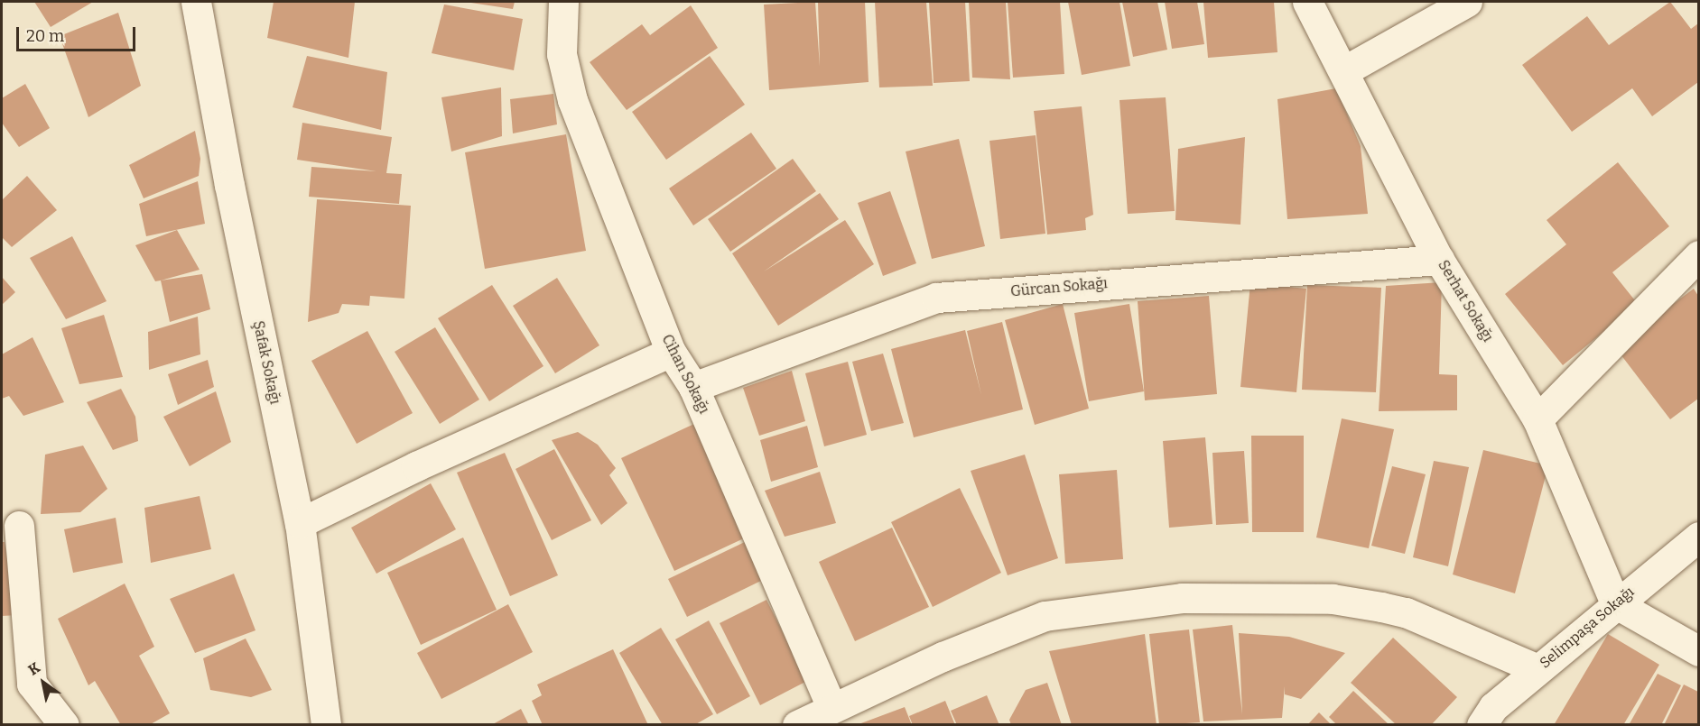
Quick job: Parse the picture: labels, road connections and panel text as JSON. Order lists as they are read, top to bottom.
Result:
{
  "streets": {
    "street": [
      "Gürcan Sokağı",
      "Serhat Sokağı",
      "Şafak Sokağı",
      "Cihan Sokağı",
      "Selimpaşa Sokağı"
    ]
  },
  "crossings": [
    ["Gürcan Sokağı", "Serhat Sokağı"],
    ["Gürcan Sokağı", "Cihan Sokağı"],
    ["Serhat Sokağı", "Selimpaşa Sokağı"]
  ],
  "scale_bar": "20 m",
  "north": "top left"
}
